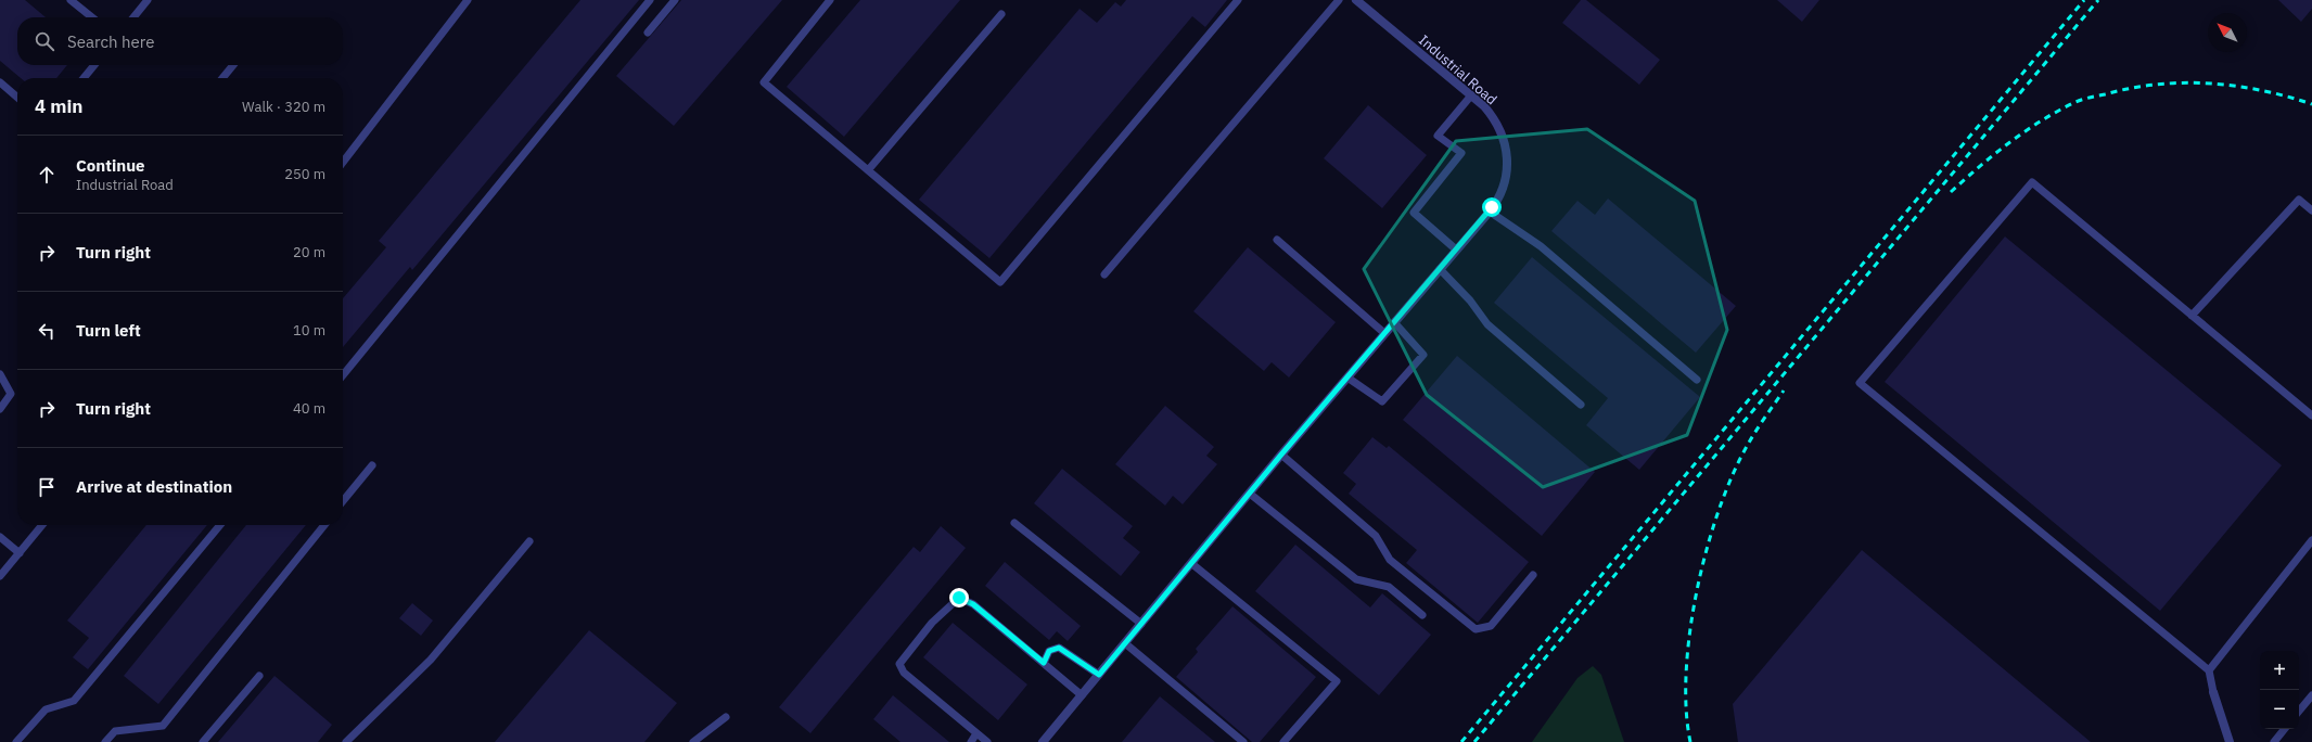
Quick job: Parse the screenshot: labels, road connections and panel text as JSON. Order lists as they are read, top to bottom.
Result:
{
  "streets": {
    "street": ["Industrial Road"]
  },
  "north": "top left",
  "page": {
    "search": "Search here",
    "heading": ["4 min", "Walk · 320 m"],
    "list": [
      ["Continue", "Industrial Road", "250 m"],
      ["Turn right", "20 m"],
      ["Turn left", "10 m"],
      ["Turn right", "40 m"],
      "Arrive at destination"
    ],
    "map_buttons": ["+", "−"]
  }
}
